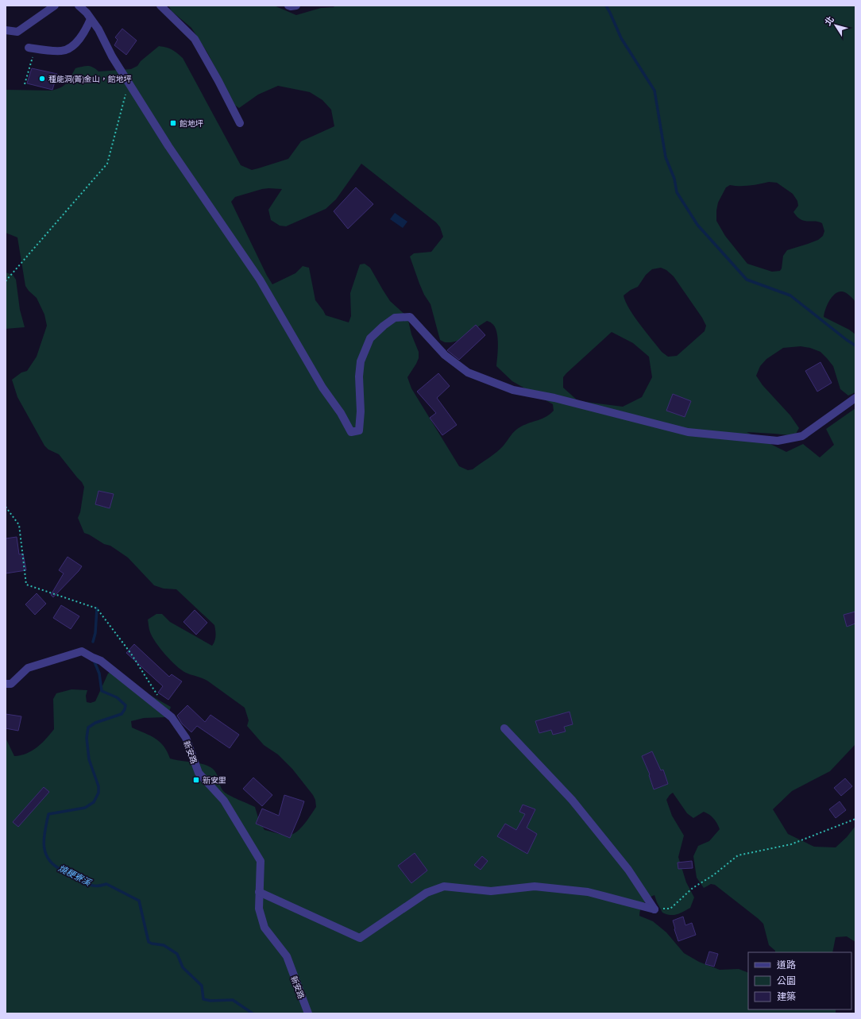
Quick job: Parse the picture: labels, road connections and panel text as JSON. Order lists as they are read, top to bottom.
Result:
{
  "streets": {
    "street": ["新安路"]
  },
  "water": ["燒粳寮溪"],
  "places": {
    "other": ["種能洞(菁)金山，館地坪"],
    "transit": ["館地坪", "新安里"]
  },
  "legend": ["道路", "公園", "建築"],
  "north": "top left"
}
